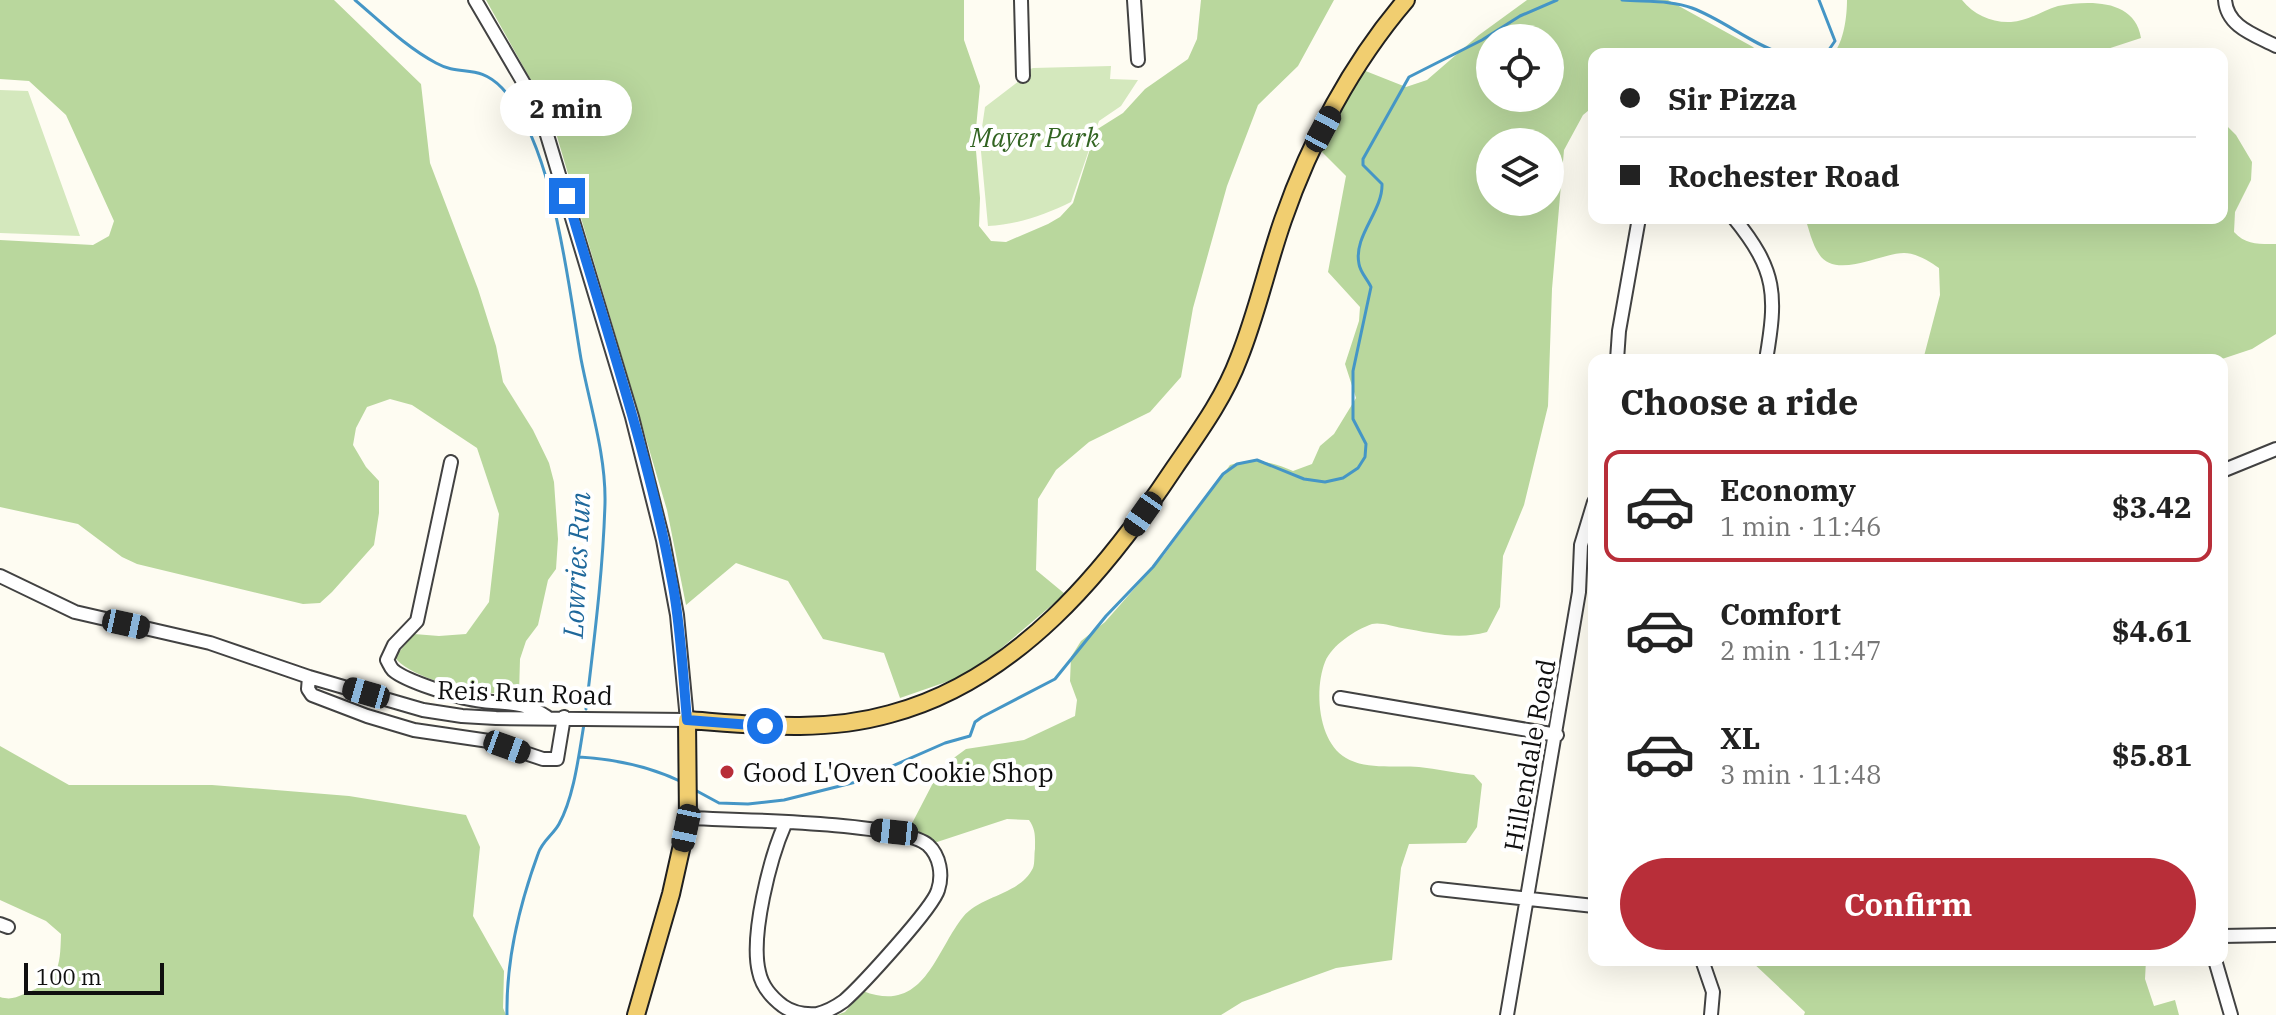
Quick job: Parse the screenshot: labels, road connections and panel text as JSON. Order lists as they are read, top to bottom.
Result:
{
  "streets": {
    "street": ["Reis Run Road", "Hillendale Road"]
  },
  "water": ["Lowries Run"],
  "parks": ["Mayer Park"],
  "places": ["Good L'Oven Cookie Shop"],
  "scale_bar": "100 m",
  "page": {
    "banner": ["Sir Pizza", "Rochester Road"],
    "bubble": "2 min",
    "heading": "Choose a ride",
    "list": [
      {
        "name": "Economy",
        "note": "1 min · 11:46",
        "value": "$3.42"
      },
      {
        "name": "Comfort",
        "note": "2 min · 11:47",
        "value": "$4.61"
      },
      {
        "name": "XL",
        "note": "3 min · 11:48",
        "value": "$5.81"
      }
    ],
    "buttons": "Confirm",
    "scale": "100 m"
  }
}
